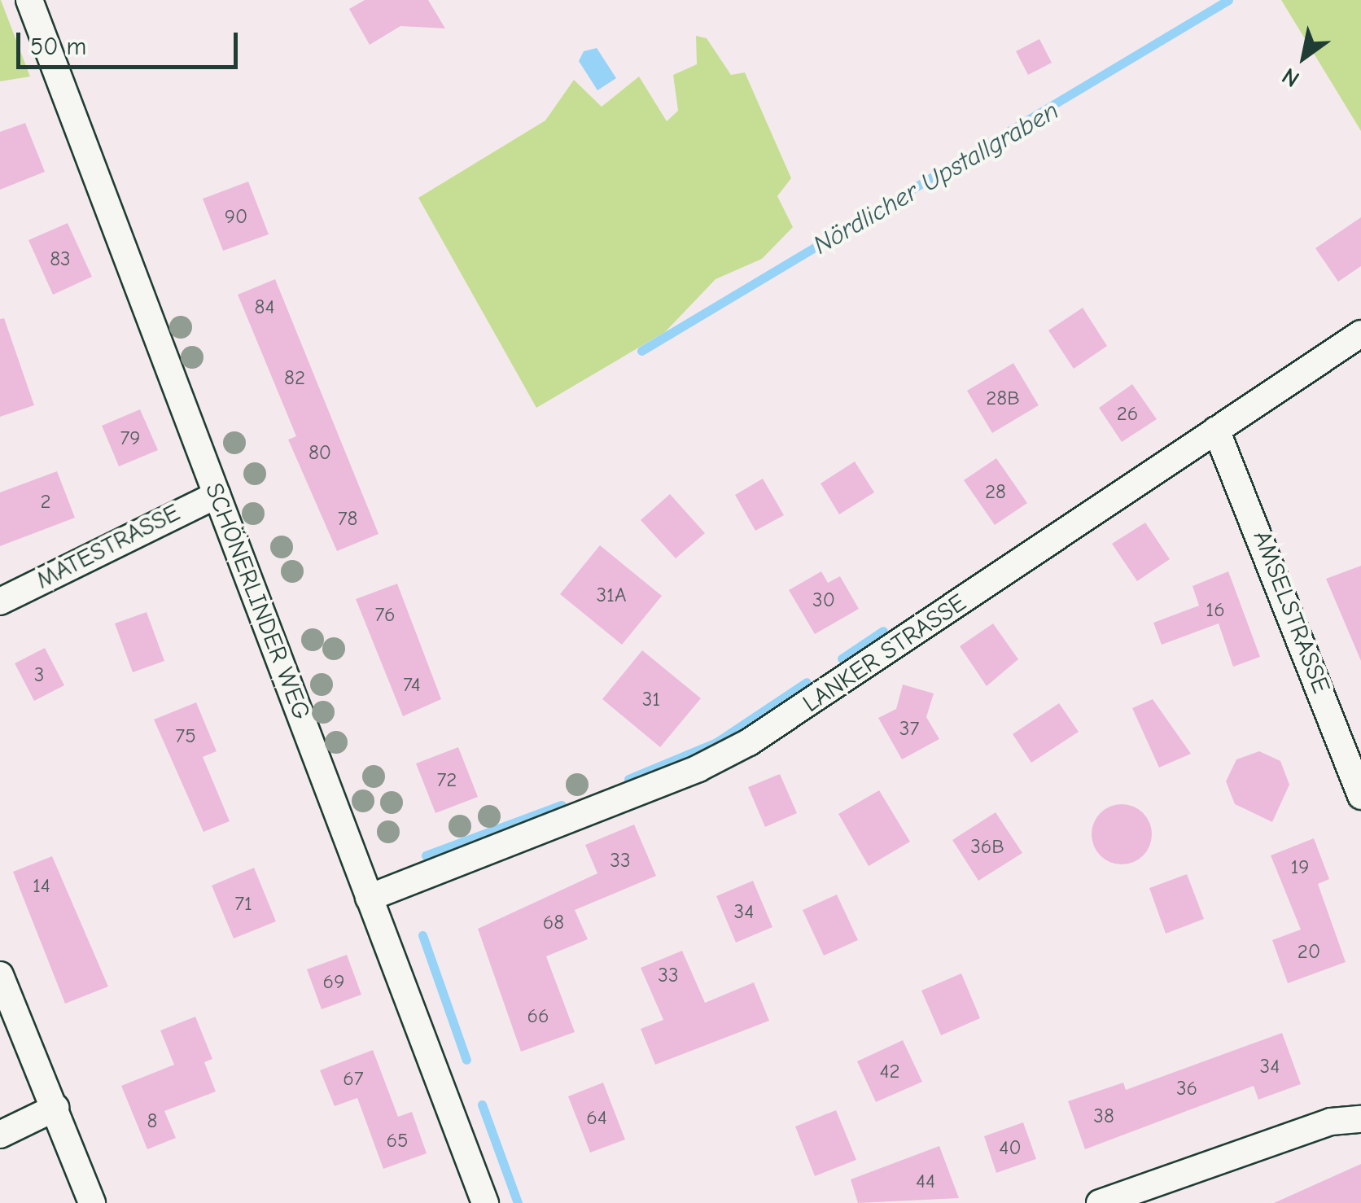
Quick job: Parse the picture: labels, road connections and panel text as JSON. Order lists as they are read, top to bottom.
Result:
{
  "streets": {
    "street": [
      "MATESTRASSE",
      "SCHÖNERLINDER WEG",
      "AMSELSTRASSE",
      "LANKER STRASSE"
    ]
  },
  "crossings": [
    ["MATESTRASSE", "SCHÖNERLINDER WEG"],
    ["SCHÖNERLINDER WEG", "LANKER STRASSE"],
    ["AMSELSTRASSE", "LANKER STRASSE"]
  ],
  "water": ["Nördlicher Upstallgraben"],
  "house_numbers": [
    "90",
    "83",
    "84",
    "82",
    "28B",
    "26",
    "79",
    "80",
    "28",
    "2",
    "78",
    "31A",
    "30",
    "16",
    "76",
    "3",
    "74",
    "31",
    "37",
    "75",
    "72",
    "36B",
    "33",
    "19",
    "14",
    "71",
    "34",
    "68",
    "20",
    "33",
    "69",
    "66",
    "34",
    "42",
    "67",
    "36",
    "38",
    "64",
    "8",
    "65",
    "40",
    "44"
  ],
  "scale_bar": "50 m",
  "north": "bottom left"
}
